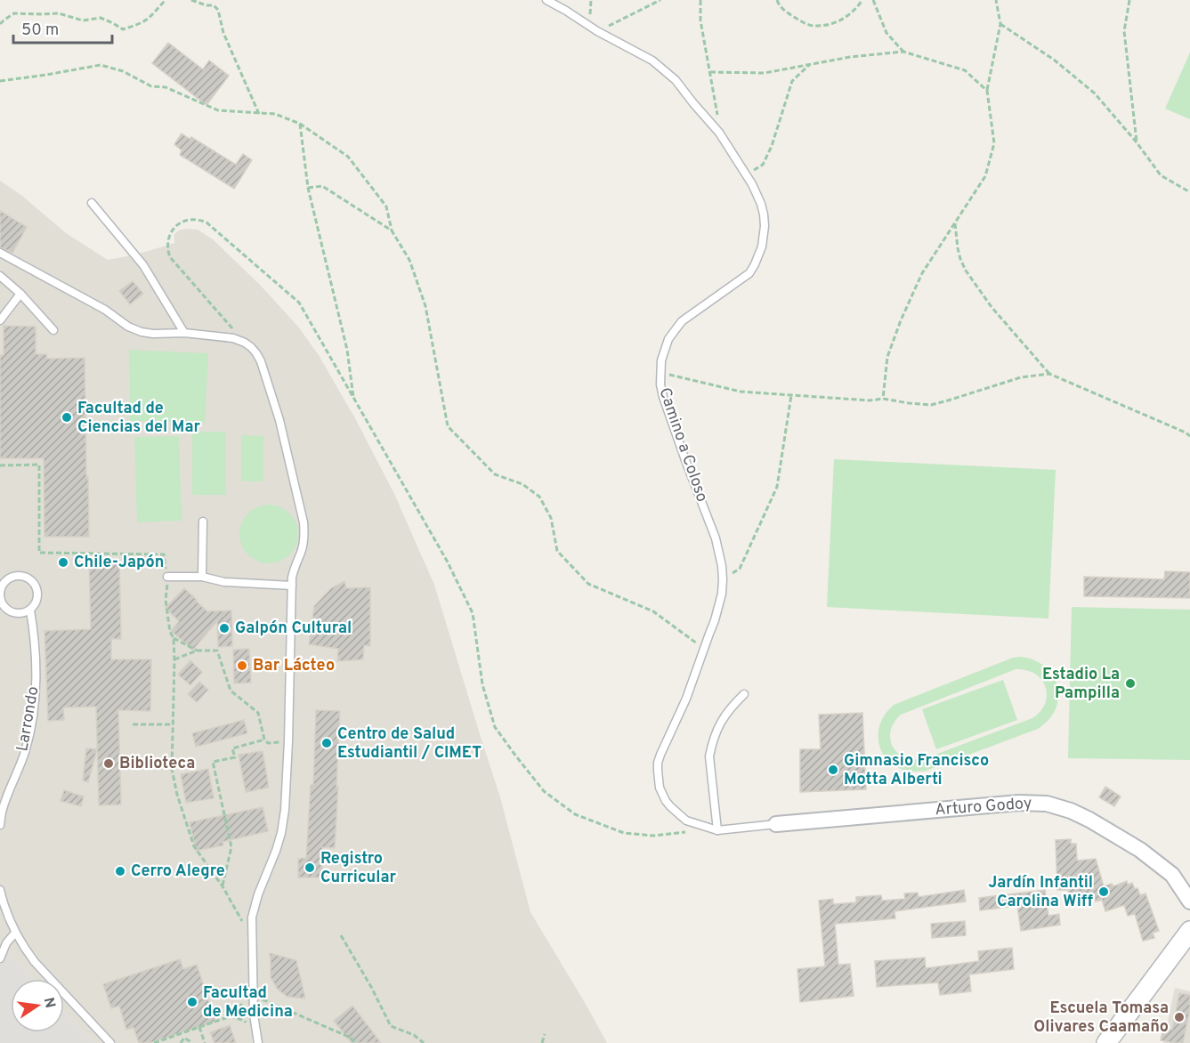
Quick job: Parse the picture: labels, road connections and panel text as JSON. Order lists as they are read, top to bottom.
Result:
{
  "streets": {
    "street": ["Arturo Godoy"],
    "lane": ["Camino a Coloso", "Larrondo"]
  },
  "crossings": [
    ["Camino a Coloso", "Arturo Godoy"]
  ],
  "places": [
    "Facultad de Ciencias del Mar",
    "Chile-Japón",
    "Galpón Cultural",
    "Bar Lácteo",
    "Estadio La Pampilla",
    "Centro de Salud Estudiantil / CIMET",
    "Biblioteca",
    "Gimnasio Francisco Motta Alberti",
    "Registro Curricular",
    "Cerro Alegre",
    "Jardín Infantil Carolina Wiff",
    "Facultad de Medicina",
    "Escuela Tomasa Olivares Caamaño"
  ],
  "scale_bar": "50 m",
  "north": "right"
}
